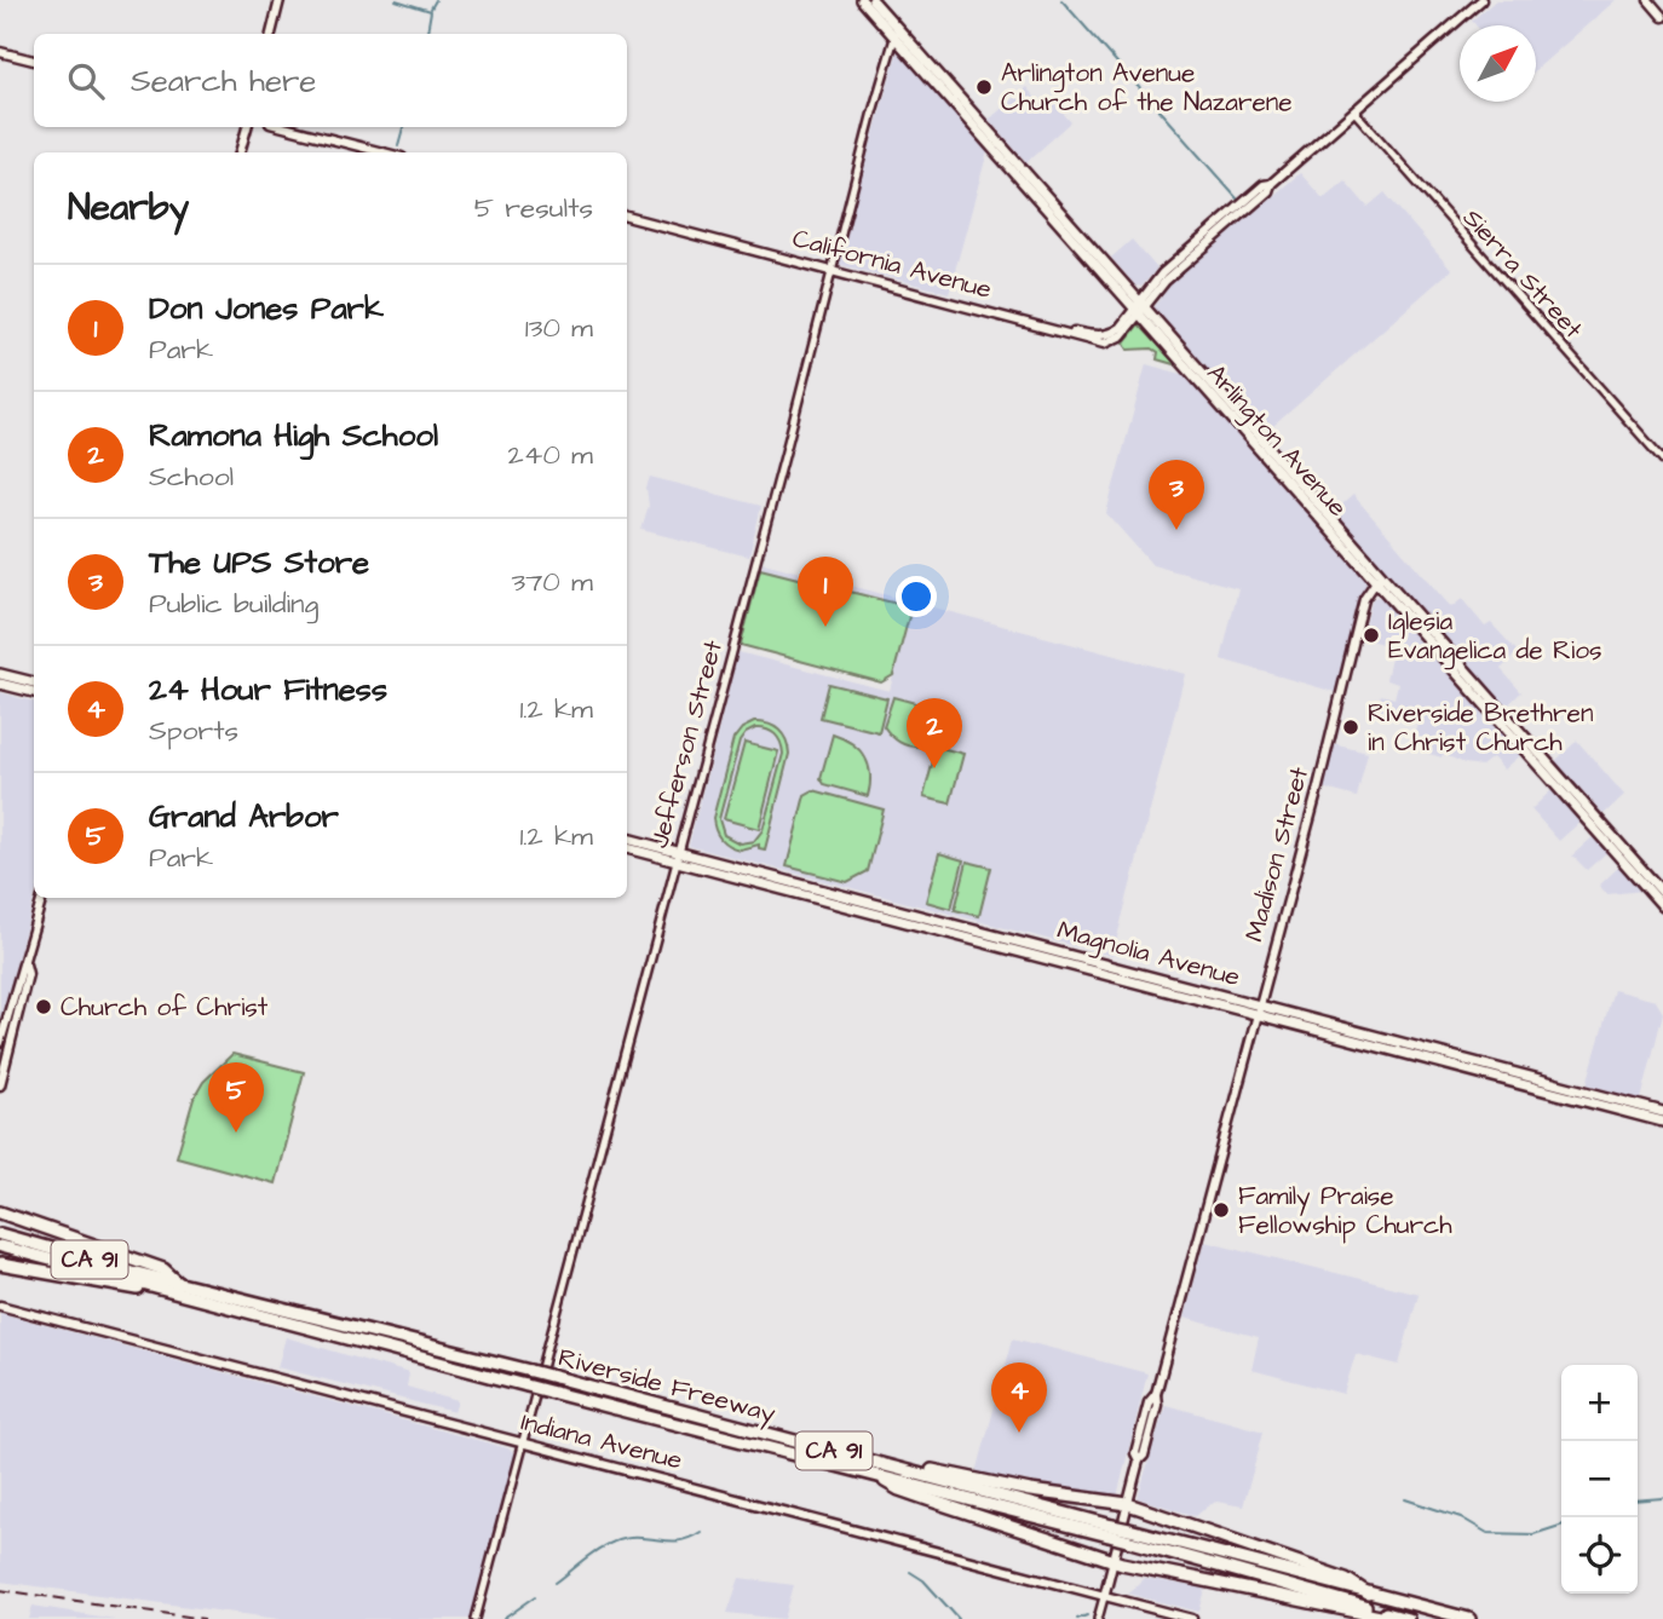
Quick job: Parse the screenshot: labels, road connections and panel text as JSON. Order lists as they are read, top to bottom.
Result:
{
  "streets": {
    "highway": ["CA 91", "Riverside Freeway"],
    "main road": [
      "California Avenue",
      "Arlington Avenue",
      "Madison Street",
      "Magnolia Avenue",
      "Indiana Avenue"
    ],
    "street": ["Sierra Street", "Jefferson Street"]
  },
  "crossings": [
    ["California Avenue", "Arlington Avenue"],
    ["California Avenue", "Jefferson Street"],
    ["Arlington Avenue", "Jefferson Street"],
    ["Arlington Avenue", "Madison Street"],
    ["Jefferson Street", "Magnolia Avenue"],
    ["Jefferson Street", "Indiana Avenue"],
    ["Madison Street", "Magnolia Avenue"],
    ["Madison Street", "Indiana Avenue"]
  ],
  "places": [
    "Arlington Avenue Church of the Nazarene",
    "Iglesia Evangelica de Rios",
    "Riverside Brethren in Christ Church",
    "Church of Christ",
    "Family Praise Fellowship Church"
  ],
  "north": "top right",
  "page": {
    "search": "Search here",
    "heading": ["Nearby", "5 results"],
    "list": [
      {
        "mark": "1",
        "name": "Don Jones Park",
        "note": "Park",
        "value": "130 m"
      },
      {
        "mark": "2",
        "name": "Ramona High School",
        "note": "School",
        "value": "240 m"
      },
      {
        "mark": "3",
        "name": "The UPS Store",
        "note": "Public building",
        "value": "370 m"
      },
      {
        "mark": "4",
        "name": "24 Hour Fitness",
        "note": "Sports",
        "value": "1.2 km"
      },
      {
        "mark": "5",
        "name": "Grand Arbor",
        "note": "Park",
        "value": "1.2 km"
      }
    ],
    "pins": [
      "3",
      "1",
      "2",
      "5",
      "4"
    ],
    "map_buttons": ["+", "−"]
  }
}
